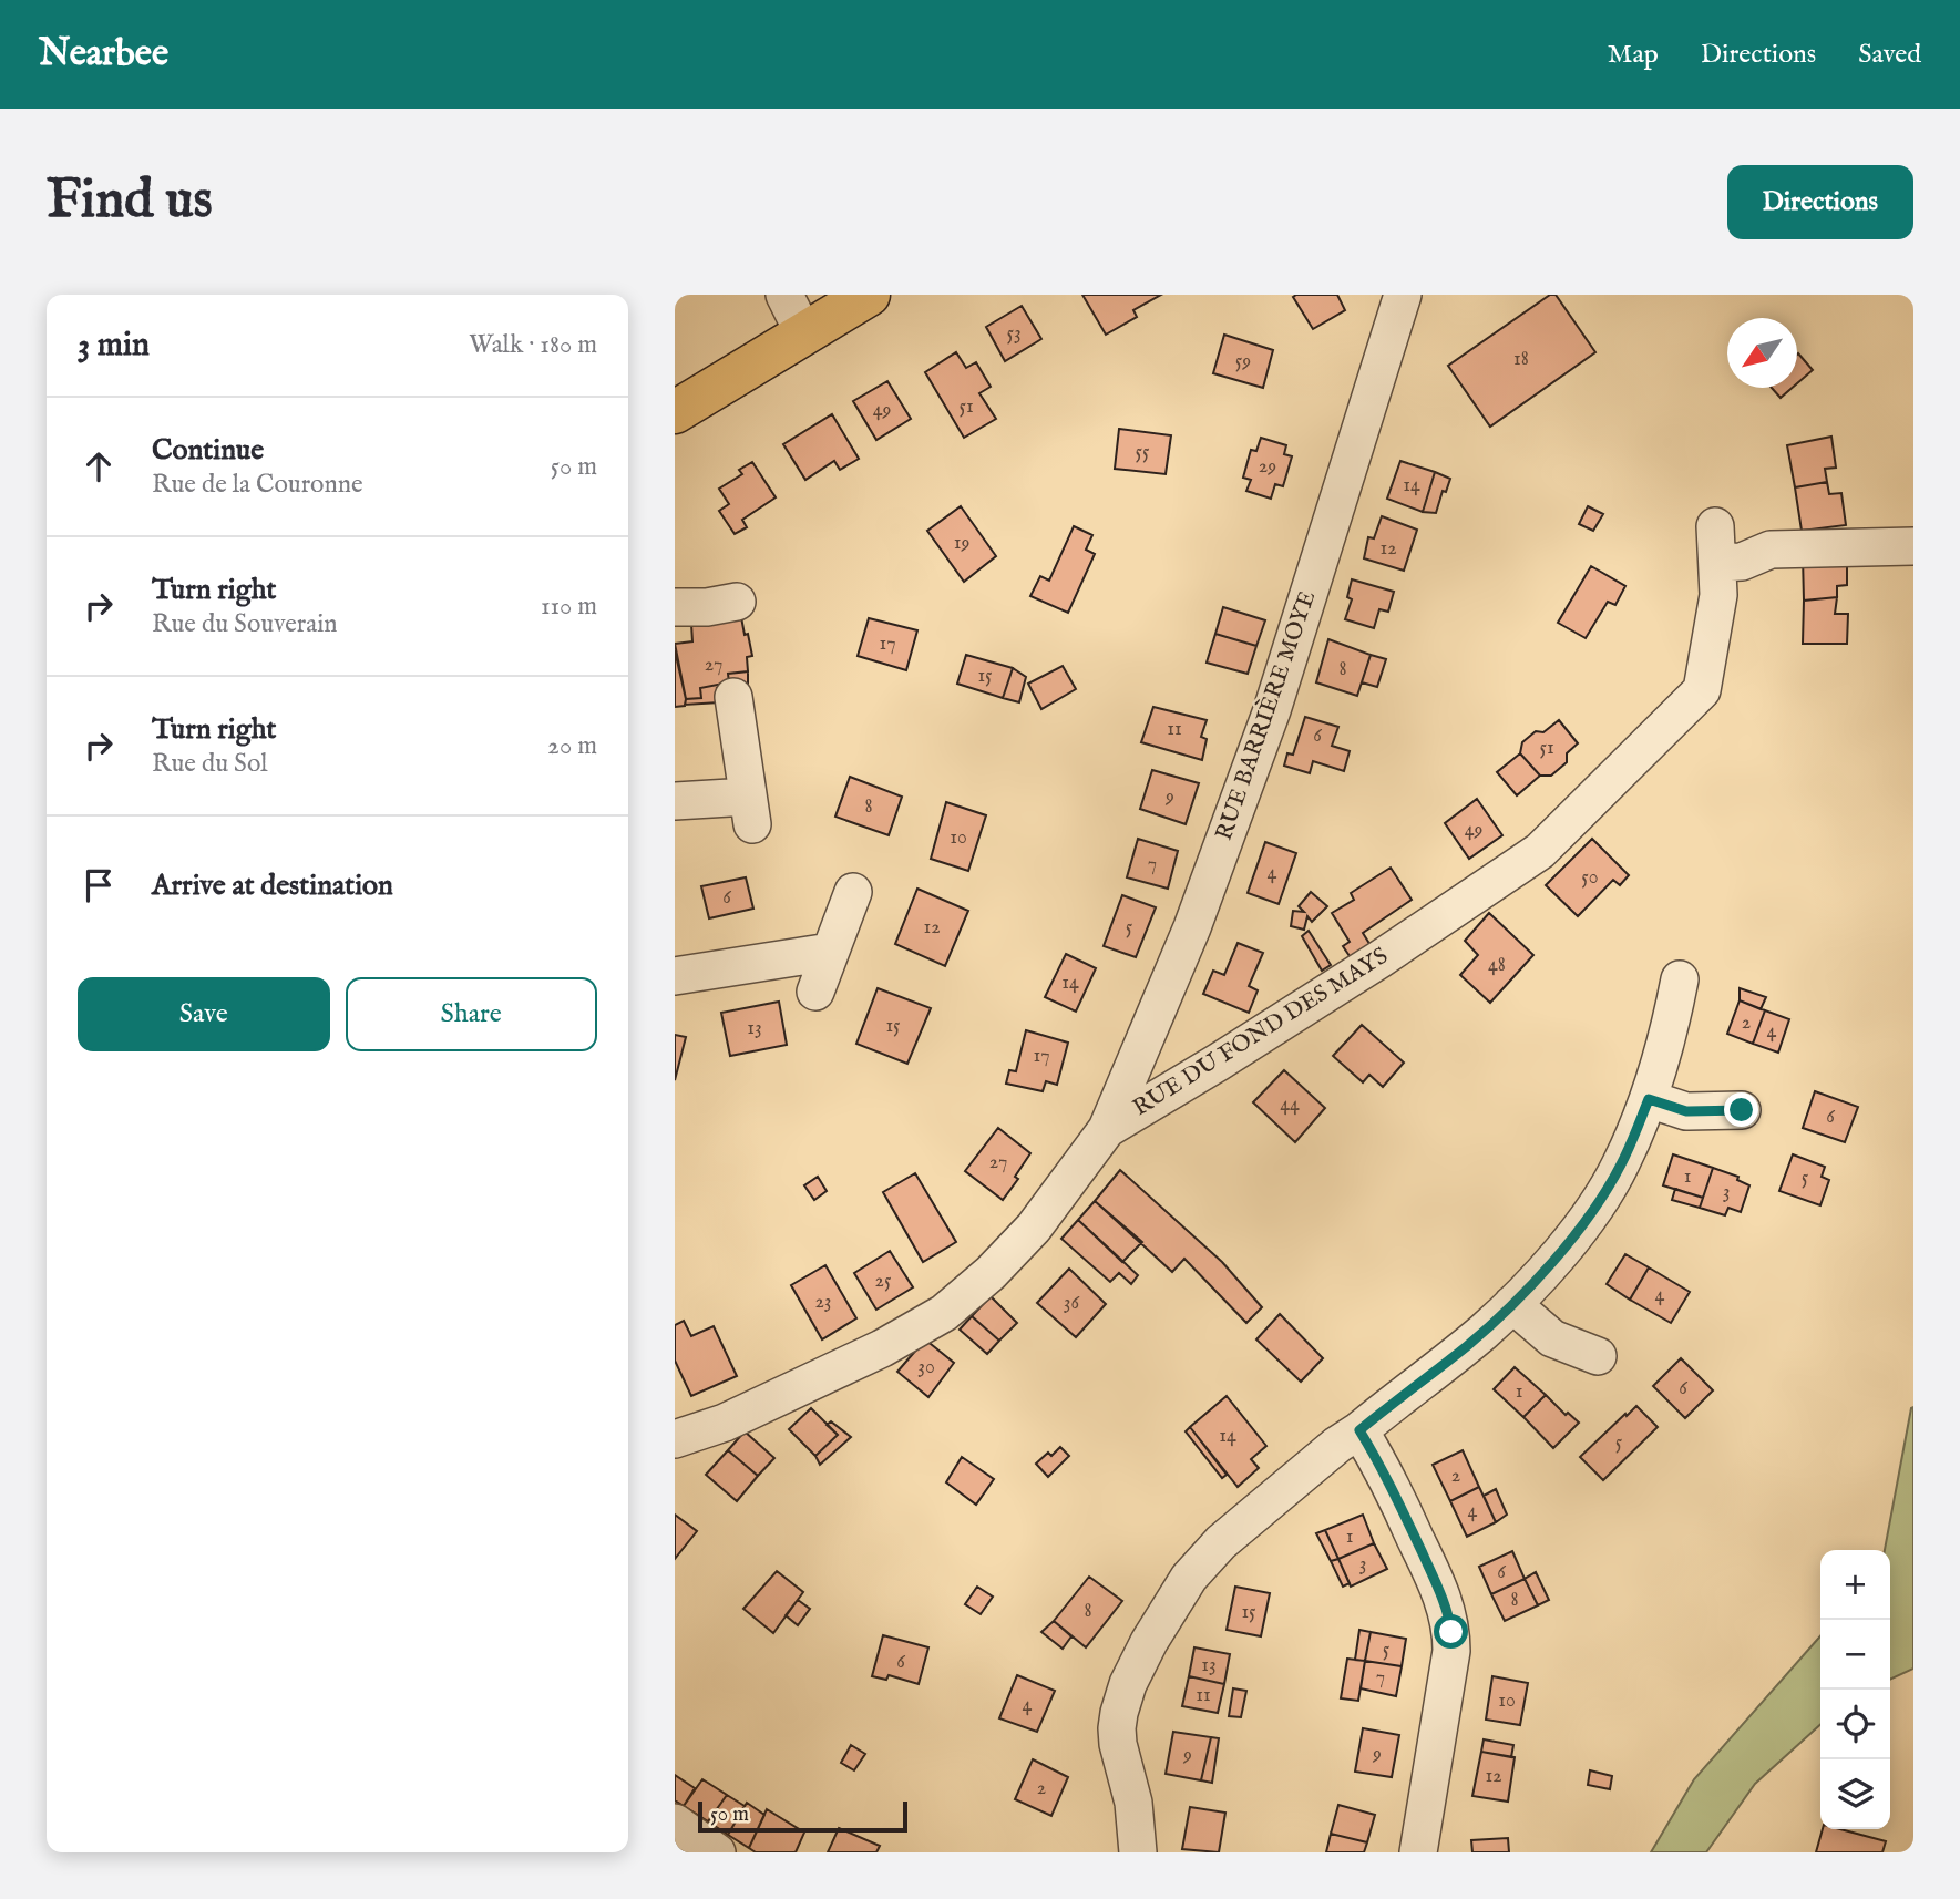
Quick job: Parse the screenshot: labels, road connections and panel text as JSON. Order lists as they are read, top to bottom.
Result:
{
  "streets": {
    "street": ["RUE BARRIÈRE MOYE", "RUE DU FOND DES MAYS"]
  },
  "crossings": [
    ["RUE BARRIÈRE MOYE", "RUE DU FOND DES MAYS"]
  ],
  "house_numbers": [
    "53",
    "18",
    "59",
    "51",
    "49",
    "55",
    "29",
    "14",
    "19",
    "12",
    "17",
    "27",
    "8",
    "15",
    "11",
    "6",
    "51",
    "9",
    "8",
    "49",
    "10",
    "7",
    "4",
    "50",
    "6",
    "12",
    "5",
    "48",
    "14",
    "2",
    "15",
    "13",
    "4",
    "17",
    "44",
    "6",
    "27",
    "1",
    "5",
    "3",
    "25",
    "4",
    "23",
    "36",
    "30",
    "6",
    "1",
    "14",
    "5",
    "2",
    "4",
    "1",
    "3",
    "6",
    "8",
    "8",
    "15",
    "5",
    "6",
    "13",
    "7",
    "11",
    "10",
    "4",
    "9",
    "9",
    "12",
    "2"
  ],
  "scale_bar": "50 m",
  "north": "bottom left",
  "page": {
    "header": "Nearbee",
    "nav": ["Map", "Directions", "Saved"],
    "buttons": [
      "Directions",
      ["Save", "Share"]
    ],
    "title": "Find us",
    "heading": ["3 min", "Walk · 180 m"],
    "list": [
      ["Continue", "Rue de la Couronne", "50 m"],
      ["Turn right", "Rue du Souverain", "110 m"],
      ["Turn right", "Rue du Sol", "20 m"],
      "Arrive at destination"
    ],
    "map_buttons": ["+", "−"],
    "scale": "50 m"
  }
}
